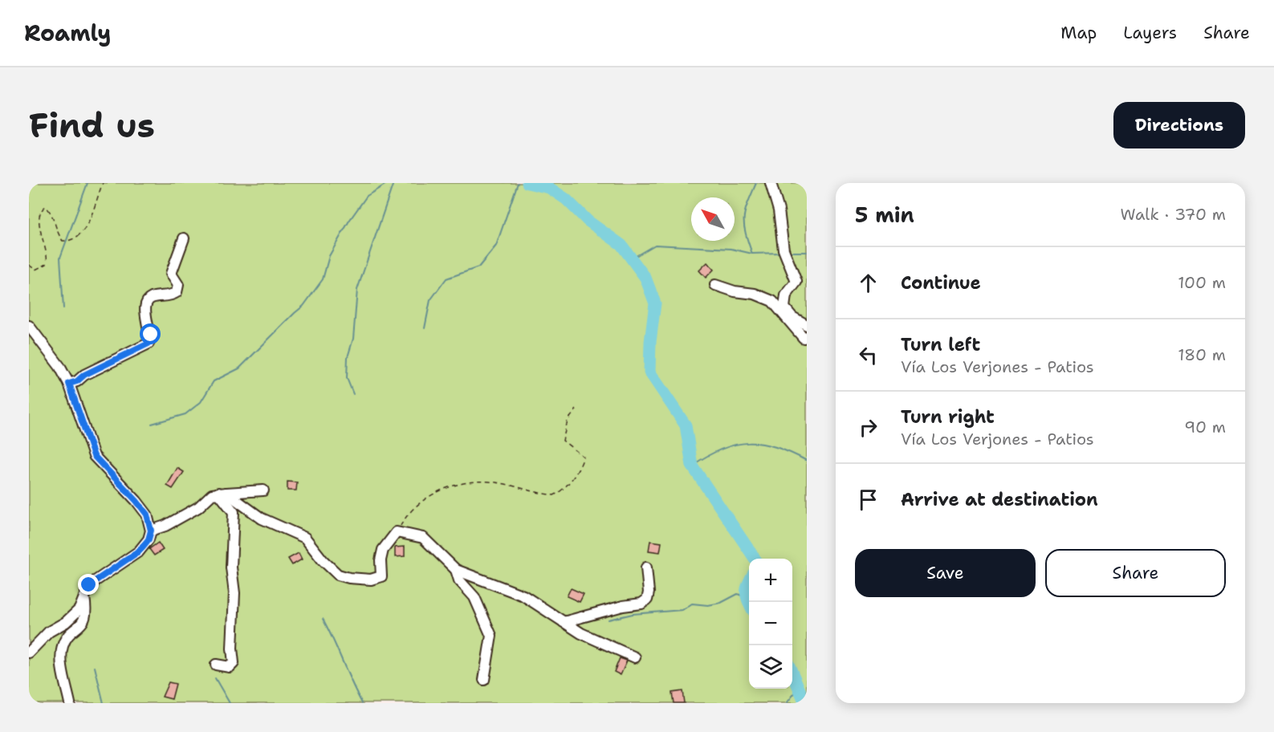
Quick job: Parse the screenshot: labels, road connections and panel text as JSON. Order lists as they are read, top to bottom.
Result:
{
  "north": "top left",
  "page": {
    "header": "Roamly",
    "nav": ["Map", "Layers", "Share"],
    "buttons": [
      "Directions",
      ["Save", "Share"]
    ],
    "title": "Find us",
    "heading": ["5 min", "Walk · 370 m"],
    "list": [
      ["Continue", "100 m"],
      ["Turn left", "Vía Los Verjones - Patios", "180 m"],
      ["Turn right", "Vía Los Verjones - Patios", "90 m"],
      "Arrive at destination"
    ],
    "map_buttons": ["+", "−"]
  }
}
